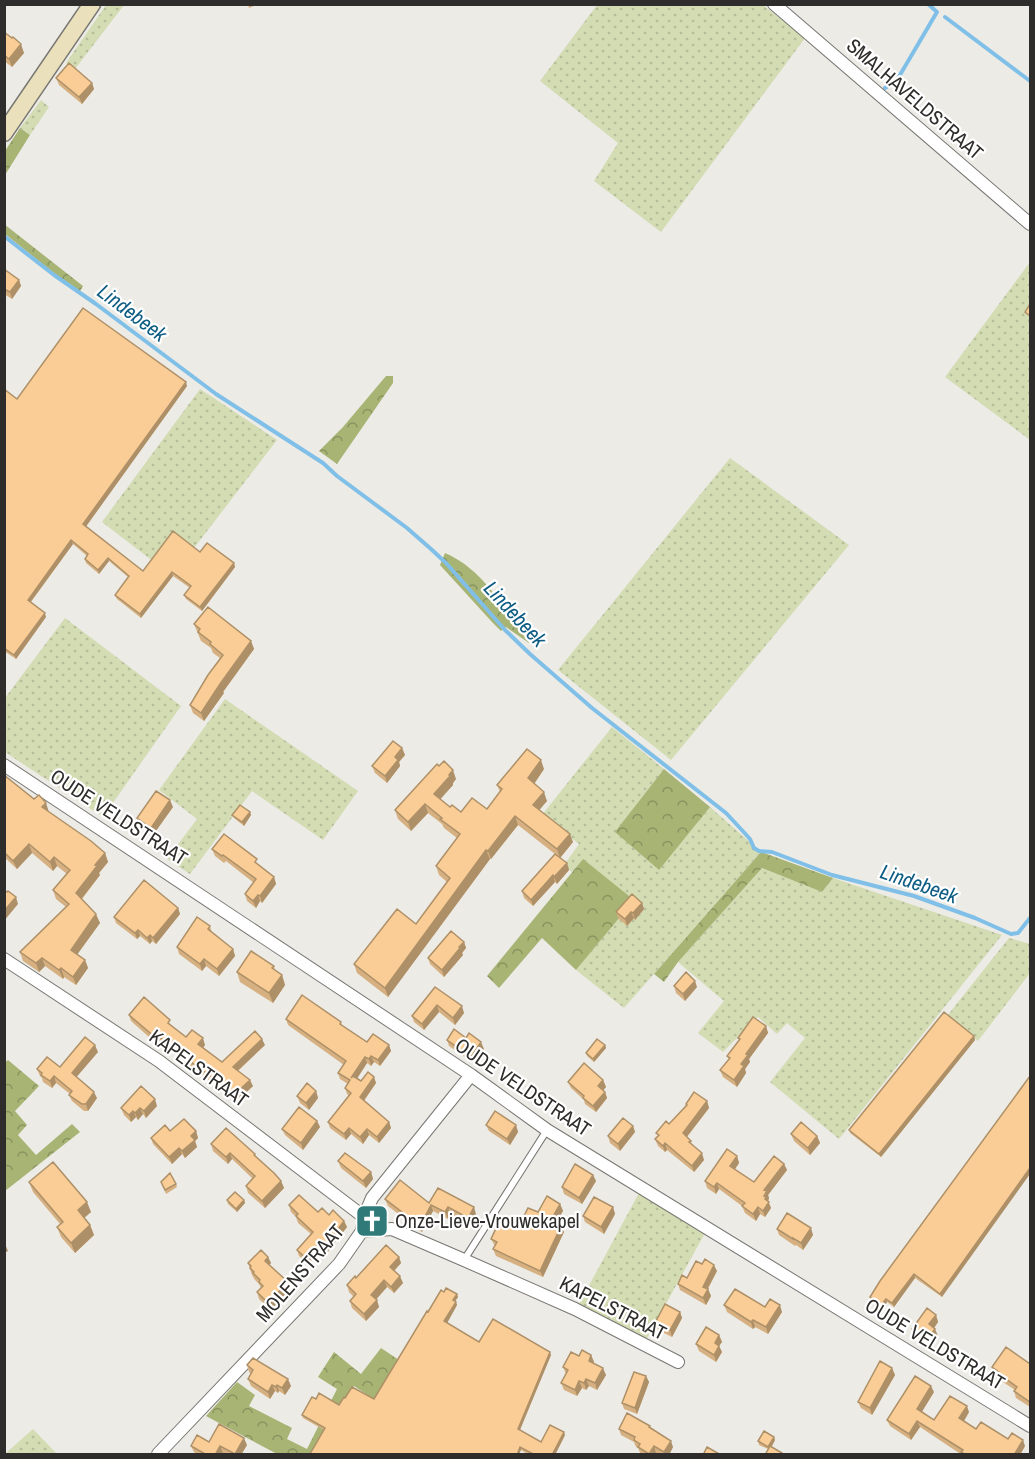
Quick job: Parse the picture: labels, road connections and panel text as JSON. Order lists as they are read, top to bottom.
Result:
{
  "streets": {
    "street": [
      "SMALHAVELDSTRAAT",
      "OUDE VELDSTRAAT",
      "KAPELSTRAAT",
      "MOLENSTRAAT"
    ]
  },
  "crossings": [
    ["OUDE VELDSTRAAT", "MOLENSTRAAT"],
    ["KAPELSTRAAT", "MOLENSTRAAT"]
  ],
  "water": ["Lindebeek"],
  "places": {
    "church": ["Onze-Lieve-Vrouwekapel"]
  }
}
